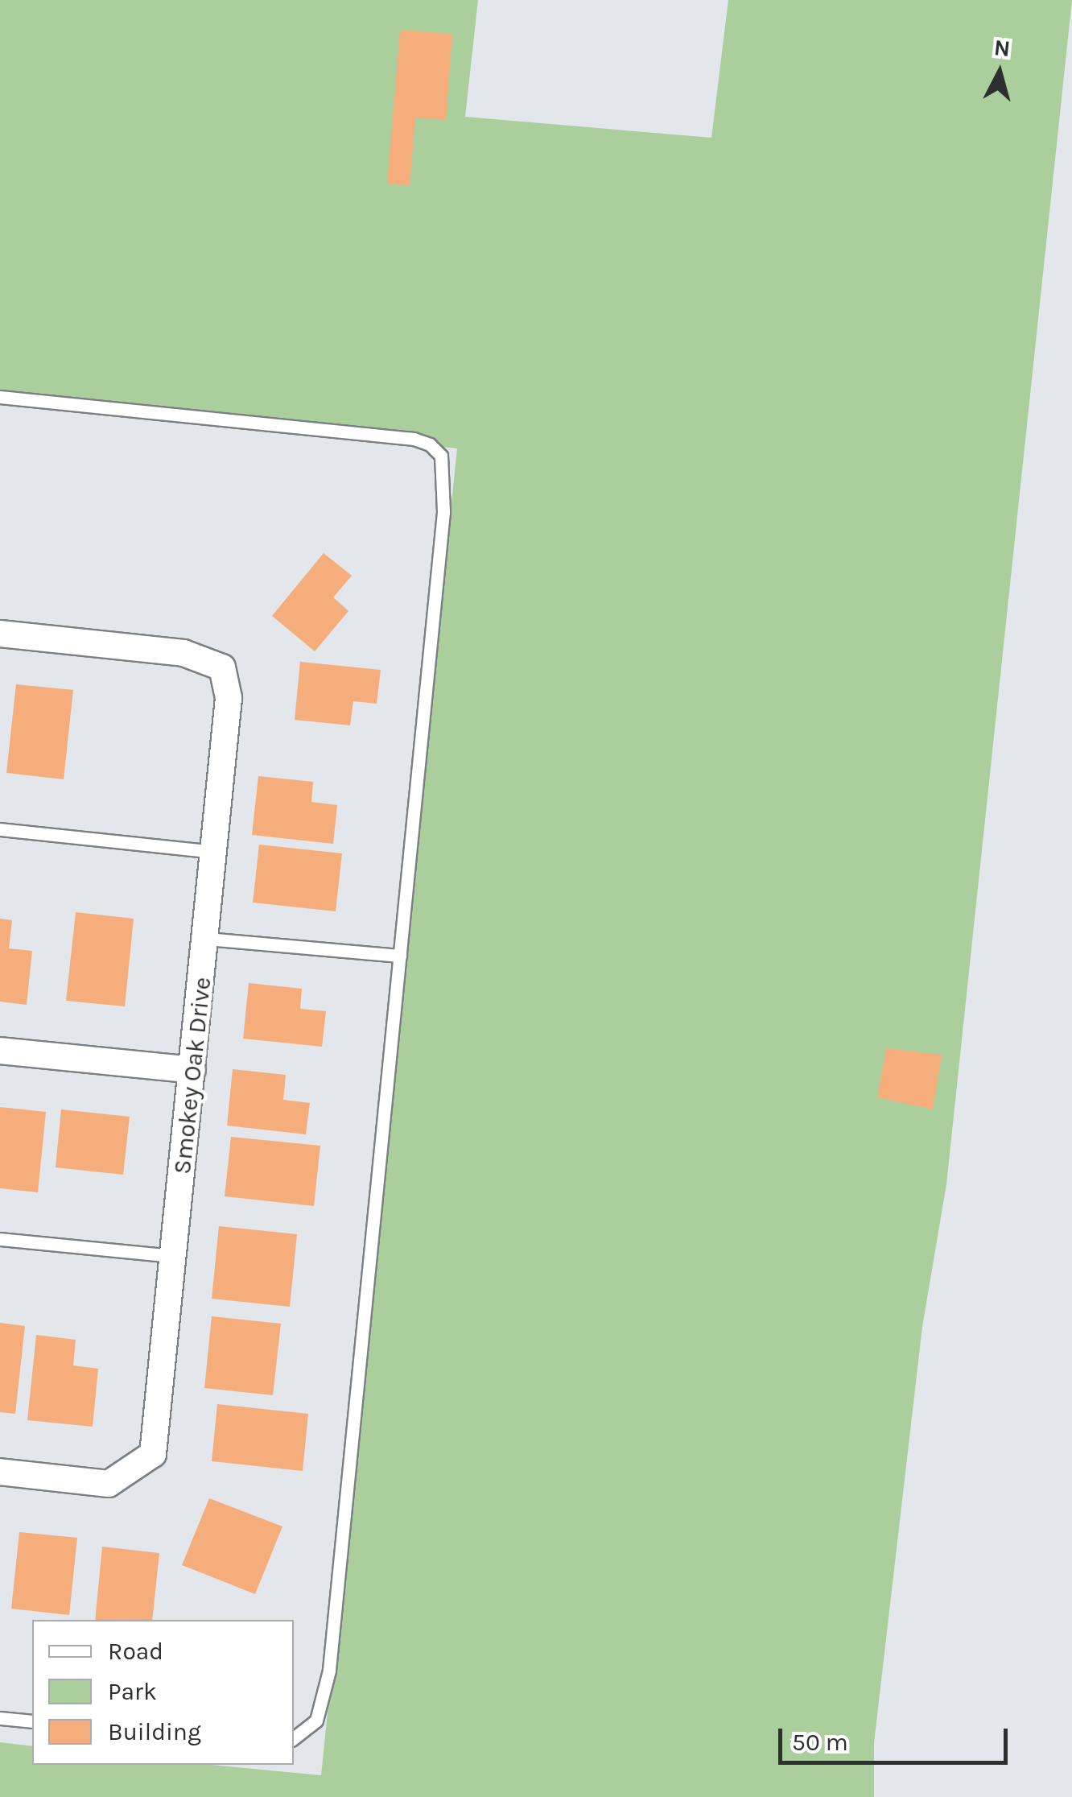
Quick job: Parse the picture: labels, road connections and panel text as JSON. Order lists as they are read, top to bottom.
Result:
{
  "streets": {
    "street": ["Smokey Oak Drive"]
  },
  "legend": ["Road", "Park", "Building"],
  "scale_bar": "50 m",
  "north": "top"
}
